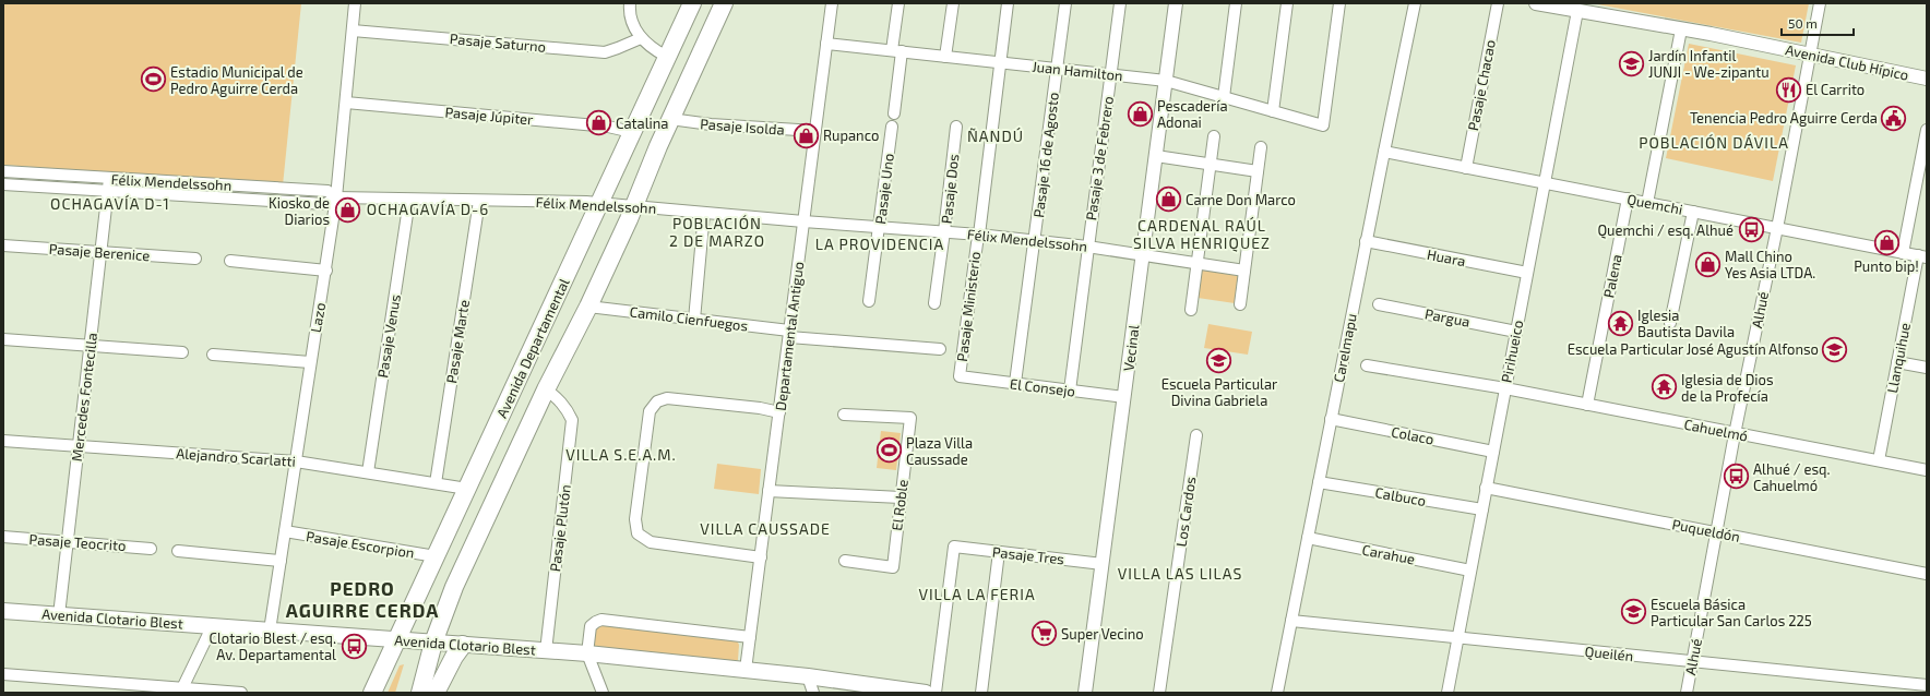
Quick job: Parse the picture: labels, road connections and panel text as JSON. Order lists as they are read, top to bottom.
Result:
{
  "streets": {
    "main road": ["Avenida Departamental", "Avenida Clotario Blest"],
    "street": [
      "Pasaje Saturno",
      "Avenida Club Hípico",
      "Juan Hamilton",
      "Pasaje Chacao",
      "Pasaje Júpiter",
      "Pasaje Isolda",
      "Pasaje 16 de Agosto",
      "Pasaje 3 de Febrero",
      "Félix Mendelssohn",
      "Pasaje Uno",
      "Pasaje Dos",
      "Quemchi",
      "Pasaje Berenice",
      "Huara",
      "Palena",
      "Pasaje Ministerio",
      "Alhué",
      "Lazo",
      "Pargua",
      "Camilo Cienfuegos",
      "Pasaje Venus",
      "Departamental Antiguo",
      "Pasaje Marte",
      "Vecinal",
      "Carelmapu",
      "Pirihueico",
      "Llanquihue",
      "El Consejo",
      "Mercedes Fontecilla",
      "Cahuelmó",
      "Colaco",
      "Alejandro Scarlatti",
      "Calbuco",
      "El Roble",
      "Los Cardos",
      "Pasaje Plutón",
      "Puqueldón",
      "Pasaje Teocrito",
      "Pasaje Escorpion",
      "Carahue",
      "Pasaje Tres",
      "Queilén"
    ]
  },
  "crossings": [
    ["Pasaje Saturno", "Lazo"],
    ["Avenida Club Hípico", "Alhué"],
    ["Avenida Club Hípico", "Pirihueico"],
    ["Juan Hamilton", "Pasaje 16 de Agosto"],
    ["Juan Hamilton", "Pasaje 3 de Febrero"],
    ["Juan Hamilton", "Pasaje Ministerio"],
    ["Juan Hamilton", "Departamental Antiguo"],
    ["Juan Hamilton", "Vecinal"],
    ["Pasaje Chacao", "Quemchi"],
    ["Pasaje Júpiter", "Lazo"],
    ["Pasaje Júpiter", "Avenida Departamental"],
    ["Pasaje Isolda", "Departamental Antiguo"],
    ["Pasaje Isolda", "Avenida Departamental"],
    ["Pasaje 16 de Agosto", "Félix Mendelssohn"],
    ["Pasaje 16 de Agosto", "El Consejo"],
    ["Pasaje 3 de Febrero", "Félix Mendelssohn"],
    ["Pasaje 3 de Febrero", "El Consejo"],
    ["Félix Mendelssohn", "Pasaje Uno"],
    ["Félix Mendelssohn", "Pasaje Dos"],
    ["Félix Mendelssohn", "Pasaje Ministerio"],
    ["Félix Mendelssohn", "Lazo"],
    ["Félix Mendelssohn", "Pasaje Venus"],
    ["Félix Mendelssohn", "Departamental Antiguo"],
    ["Félix Mendelssohn", "Pasaje Marte"],
    ["Félix Mendelssohn", "Avenida Departamental"],
    ["Félix Mendelssohn", "Vecinal"],
    ["Félix Mendelssohn", "Mercedes Fontecilla"],
    ["Quemchi", "Palena"],
    ["Quemchi", "Alhué"],
    ["Quemchi", "Carelmapu"],
    ["Quemchi", "Pirihueico"],
    ["Quemchi", "Llanquihue"],
    ["Pasaje Berenice", "Mercedes Fontecilla"],
    ["Huara", "Carelmapu"],
    ["Huara", "Pirihueico"],
    ["Palena", "Cahuelmó"],
    ["Pasaje Ministerio", "El Consejo"],
    ["Alhué", "Cahuelmó"],
    ["Alhué", "Puqueldón"],
    ["Alhué", "Queilén"],
    ["Lazo", "Alejandro Scarlatti"],
    ["Lazo", "Pasaje Escorpion"],
    ["Lazo", "Avenida Clotario Blest"],
    ["Pargua", "Pirihueico"],
    ["Camilo Cienfuegos", "Departamental Antiguo"],
    ["Camilo Cienfuegos", "Avenida Departamental"],
    ["Pasaje Venus", "Alejandro Scarlatti"],
    ["Departamental Antiguo", "Avenida Clotario Blest"],
    ["Pasaje Marte", "Alejandro Scarlatti"],
    ["Avenida Departamental", "Alejandro Scarlatti"],
    ["Avenida Departamental", "Pasaje Plutón"],
    ["Avenida Departamental", "Pasaje Escorpion"],
    ["Avenida Departamental", "Avenida Clotario Blest"],
    ["Vecinal", "El Consejo"],
    ["Vecinal", "Pasaje Tres"],
    ["Carelmapu", "Colaco"],
    ["Carelmapu", "Calbuco"],
    ["Carelmapu", "Carahue"],
    ["Carelmapu", "Queilén"],
    ["Pirihueico", "Cahuelmó"],
    ["Pirihueico", "Colaco"],
    ["Pirihueico", "Calbuco"],
    ["Pirihueico", "Puqueldón"],
    ["Pirihueico", "Carahue"],
    ["Pirihueico", "Queilén"],
    ["Llanquihue", "Cahuelmó"],
    ["Mercedes Fontecilla", "Alejandro Scarlatti"],
    ["Mercedes Fontecilla", "Pasaje Teocrito"],
    ["Mercedes Fontecilla", "Avenida Clotario Blest"],
    ["Pasaje Plutón", "Avenida Clotario Blest"]
  ],
  "districts": [
    "ÑANDÚ",
    "POBLACIÓN DÁVILA",
    "OCHAGAVÍA D-1",
    "OCHAGAVÍA D-6",
    "POBLACIÓN 2 DE MARZO",
    "CARDENAL RAÚL SILVA HENRIQUEZ",
    "LA PROVIDENCIA",
    "VILLA S.E.A.M.",
    "VILLA CAUSSADE",
    "VILLA LAS LILAS",
    "PEDRO AGUIRRE CERDA",
    "VILLA LA FERIA"
  ],
  "places": {
    "school or university": [
      "Jardín Infantil JUNJI - We-zipantu",
      "Escuela Particular José Agustín Alfonso",
      "Escuela Particular Divina Gabriela",
      "Escuela Básica Particular San Carlos 225"
    ],
    "sports": ["Estadio Municipal de Pedro Aguirre Cerda", "Plaza Villa Caussade"],
    "restaurant": ["El Carrito"],
    "shop": [
      "Pescadería Adonai",
      "Catalina",
      "Rupanco",
      "Carne Don Marco",
      "Kiosko de Diarios",
      "Punto bip!",
      "Mall Chino Yes Asia LTDA."
    ],
    "public building": ["Tenencia Pedro Aguirre Cerda"],
    "bus stop": ["Quemchi / esq. Alhué", "Alhué / esq. Cahuelmó", "Clotario Blest / esq. Av. Departamental"],
    "temple": ["Iglesia Bautista Davila", "Iglesia de Dios de la Profecía"],
    "supermarket": ["Super Vecino"]
  },
  "scale_bar": "50 m"
}
